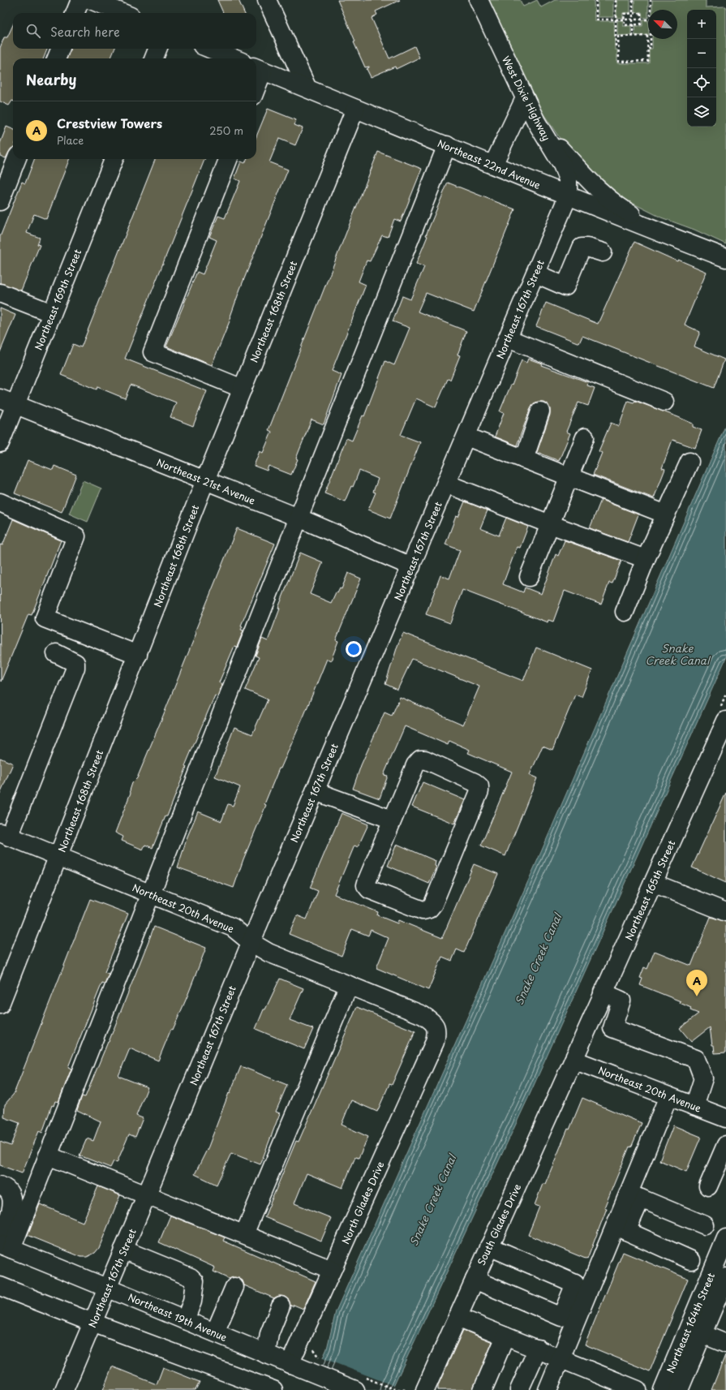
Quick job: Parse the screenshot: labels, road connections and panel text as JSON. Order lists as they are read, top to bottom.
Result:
{
  "streets": {
    "street": [
      "West Dixie Highway",
      "Northeast 22nd Avenue",
      "Northeast 169th Street",
      "Northeast 167th Street",
      "Northeast 168th Street",
      "Northeast 21st Avenue",
      "Northeast 165th Street",
      "Northeast 20th Avenue",
      "North Glades Drive",
      "South Glades Drive",
      "Northeast 19th Avenue",
      "Northeast 164th Street"
    ]
  },
  "crossings": [
    ["West Dixie Highway", "Northeast 22nd Avenue"],
    ["West Dixie Highway", "Northeast 167th Street"],
    ["Northeast 22nd Avenue", "Northeast 167th Street"],
    ["Northeast 22nd Avenue", "Northeast 168th Street"],
    ["Northeast 169th Street", "Northeast 21st Avenue"],
    ["Northeast 167th Street", "Northeast 21st Avenue"],
    ["Northeast 167th Street", "Northeast 20th Avenue"],
    ["Northeast 167th Street", "Northeast 19th Avenue"],
    ["Northeast 168th Street", "Northeast 21st Avenue"],
    ["Northeast 168th Street", "Northeast 20th Avenue"],
    ["Northeast 165th Street", "Northeast 20th Avenue"],
    ["Northeast 165th Street", "South Glades Drive"],
    ["Northeast 20th Avenue", "North Glades Drive"],
    ["Northeast 20th Avenue", "South Glades Drive"],
    ["North Glades Drive", "Northeast 19th Avenue"]
  ],
  "water": ["Snake Creek Canal"],
  "north": "top left",
  "page": {
    "map_buttons": ["+", "−"],
    "search": "Search here",
    "heading": "Nearby",
    "list": [
      {
        "mark": "A",
        "name": "Crestview Towers",
        "note": "Place",
        "value": "250 m"
      }
    ],
    "pins": "A"
  }
}
